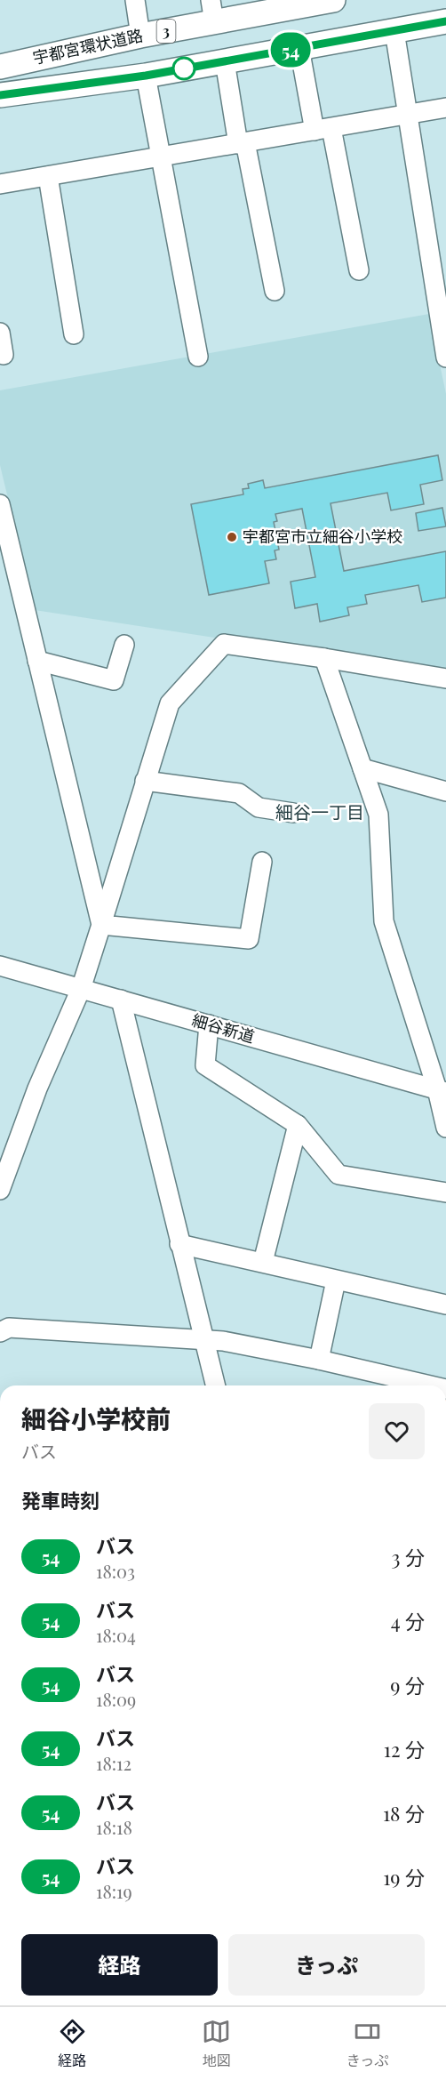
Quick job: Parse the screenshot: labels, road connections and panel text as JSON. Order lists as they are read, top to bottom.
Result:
{
  "streets": {
    "main road": ["3", "宇都宮環状道路"],
    "street": ["細谷新道"]
  },
  "districts": ["細谷一丁目"],
  "places": ["宇都宮市立細谷小学校"],
  "lines": ["bus line 54"],
  "page": {
    "on_map": "54",
    "heading": [
      ["細谷小学校前", "バス"],
      "発車時刻"
    ],
    "list": [
      {
        "mark": "54",
        "name": "バス",
        "note": "18:03",
        "value": "3 分"
      },
      {
        "mark": "54",
        "name": "バス",
        "note": "18:04",
        "value": "4 分"
      },
      {
        "mark": "54",
        "name": "バス",
        "note": "18:09",
        "value": "9 分"
      },
      {
        "mark": "54",
        "name": "バス",
        "note": "18:12",
        "value": "12 分"
      },
      {
        "mark": "54",
        "name": "バス",
        "note": "18:18",
        "value": "18 分"
      },
      {
        "mark": "54",
        "name": "バス",
        "note": "18:19",
        "value": "19 分"
      }
    ],
    "buttons": ["経路", "きっぷ"],
    "tabs": ["経路", "地図", "きっぷ"]
  }
}
